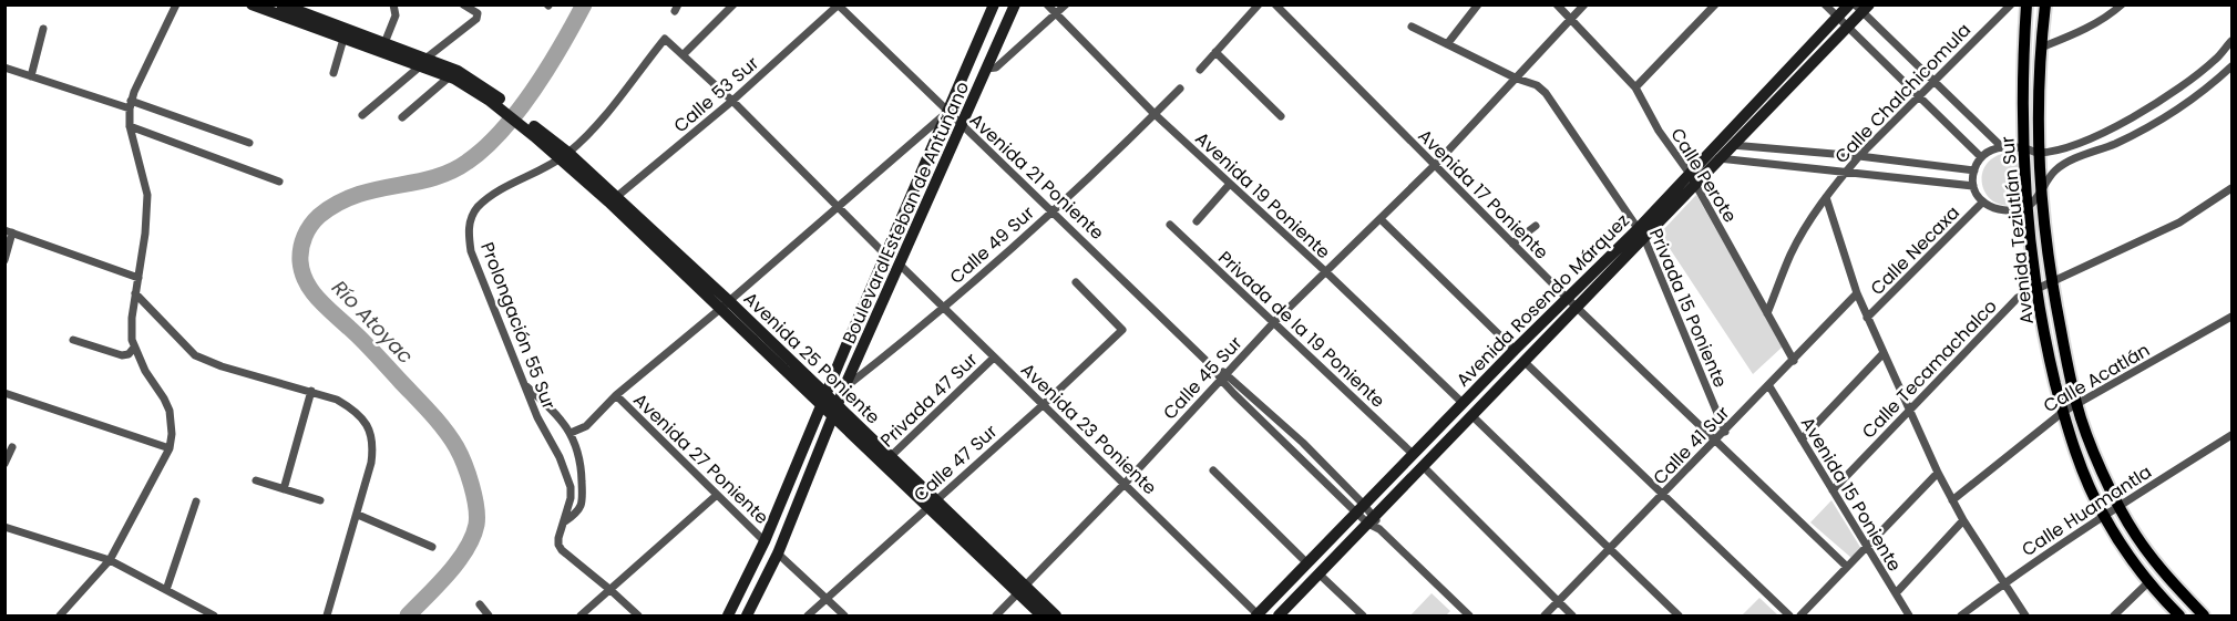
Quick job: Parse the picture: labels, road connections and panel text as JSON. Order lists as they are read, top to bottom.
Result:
{
  "streets": {
    "main road": [
      "Boulevard Esteban de Antuñano",
      "Avenida Teziutlán Sur",
      "Avenida Rosendo Márquez",
      "Avenida 25 Poniente"
    ],
    "street": [
      "Calle Chalchicomula",
      "Calle 53 Sur",
      "Calle Perote",
      "Avenida 21 Poniente",
      "Avenida 17 Poniente",
      "Avenida 19 Poniente",
      "Calle 49 Sur",
      "Calle Necaxa",
      "Privada 15 Poniente",
      "Prolongación 55 Sur",
      "Privada de la 19 Poniente",
      "Calle Tecamachalco",
      "Calle 45 Sur",
      "Calle Acatlán",
      "Privada 47 Sur",
      "Avenida 23 Poniente",
      "Calle 41 Sur",
      "Avenida 27 Poniente",
      "Calle 47 Sur",
      "Avenida 15 Poniente",
      "Calle Huamantla"
    ]
  },
  "crossings": [
    ["Calle Chalchicomula", "Calle Perote"],
    ["Calle 53 Sur", "Avenida 21 Poniente"],
    ["Calle 53 Sur", "Avenida 25 Poniente"],
    ["Calle Perote", "Avenida Rosendo Márquez"],
    ["Calle Perote", "Calle 45 Sur"],
    ["Calle Perote", "Calle 41 Sur"],
    ["Avenida 21 Poniente", "Boulevard Esteban de Antuñano"],
    ["Avenida 21 Poniente", "Calle 49 Sur"],
    ["Avenida 21 Poniente", "Avenida Rosendo Márquez"],
    ["Avenida 21 Poniente", "Calle 45 Sur"],
    ["Avenida 17 Poniente", "Avenida Rosendo Márquez"],
    ["Avenida 17 Poniente", "Calle 45 Sur"],
    ["Avenida 17 Poniente", "Calle 41 Sur"],
    ["Avenida 19 Poniente", "Calle 49 Sur"],
    ["Avenida 19 Poniente", "Avenida Rosendo Márquez"],
    ["Avenida 19 Poniente", "Calle 45 Sur"],
    ["Boulevard Esteban de Antuñano", "Calle 49 Sur"],
    ["Boulevard Esteban de Antuñano", "Avenida 25 Poniente"],
    ["Boulevard Esteban de Antuñano", "Avenida 23 Poniente"],
    ["Boulevard Esteban de Antuñano", "Avenida 27 Poniente"],
    ["Avenida Teziutlán Sur", "Calle Necaxa"],
    ["Avenida Teziutlán Sur", "Calle Tecamachalco"],
    ["Avenida Teziutlán Sur", "Calle Acatlán"],
    ["Avenida Teziutlán Sur", "Calle Huamantla"],
    ["Calle 49 Sur", "Avenida 23 Poniente"],
    ["Avenida Rosendo Márquez", "Privada 15 Poniente"],
    ["Avenida Rosendo Márquez", "Privada de la 19 Poniente"],
    ["Avenida Rosendo Márquez", "Avenida 23 Poniente"],
    ["Privada 15 Poniente", "Calle 45 Sur"],
    ["Privada 15 Poniente", "Calle 41 Sur"],
    ["Prolongación 55 Sur", "Avenida 25 Poniente"],
    ["Privada de la 19 Poniente", "Calle 45 Sur"],
    ["Avenida 25 Poniente", "Calle 45 Sur"],
    ["Avenida 25 Poniente", "Privada 47 Sur"],
    ["Avenida 25 Poniente", "Calle 47 Sur"],
    ["Calle Tecamachalco", "Avenida 15 Poniente"],
    ["Calle 45 Sur", "Avenida 23 Poniente"],
    ["Privada 47 Sur", "Avenida 23 Poniente"],
    ["Avenida 23 Poniente", "Calle 47 Sur"],
    ["Calle 41 Sur", "Avenida 15 Poniente"]
  ],
  "water": ["Río Atoyac"]
}
